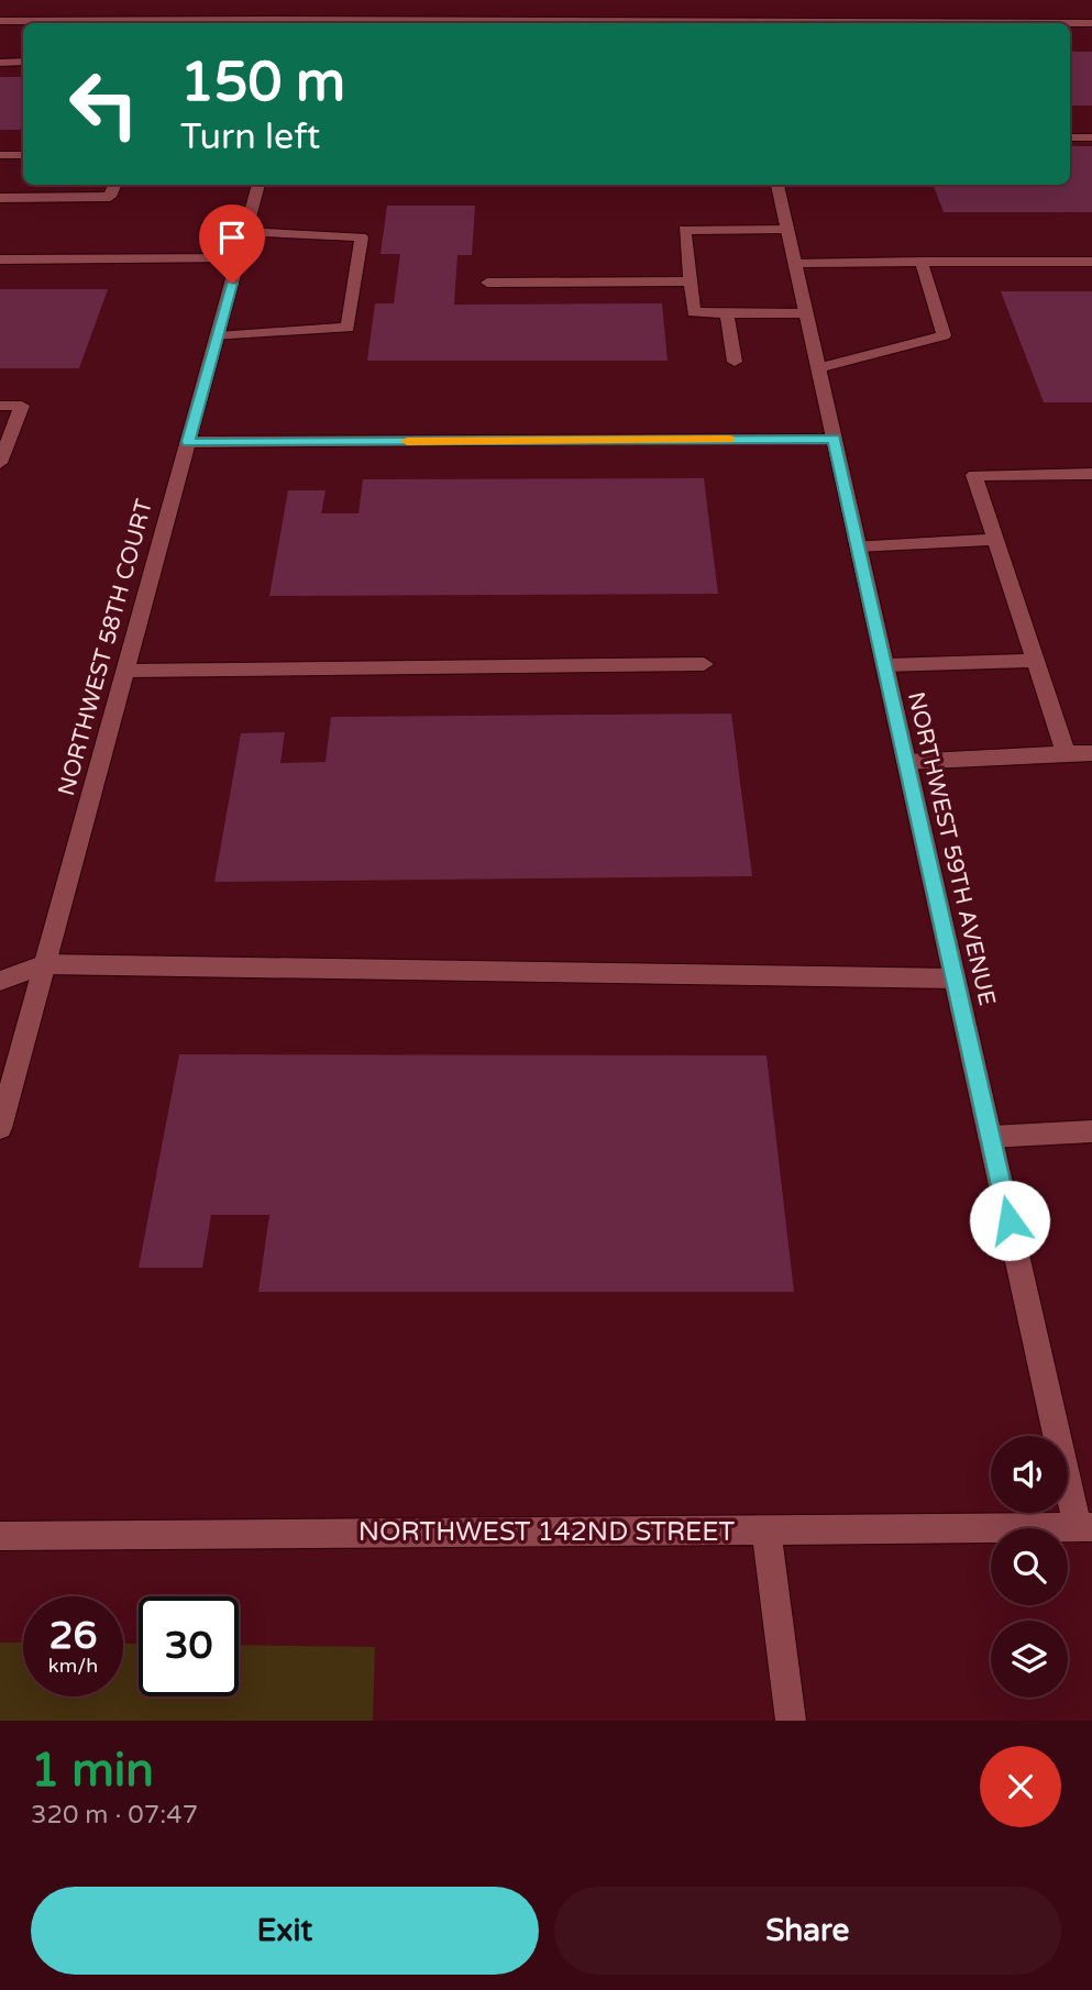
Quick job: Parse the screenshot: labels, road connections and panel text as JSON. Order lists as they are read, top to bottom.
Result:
{
  "streets": {
    "street": ["NORTHWEST 58TH COURT", "NORTHWEST 59TH AVENUE", "NORTHWEST 142ND STREET"]
  },
  "crossings": [
    ["NORTHWEST 59TH AVENUE", "NORTHWEST 142ND STREET"]
  ],
  "page": {
    "turn": ["150 m", "Turn left"],
    "speed": "26 km/h",
    "limit": "30",
    "heading": ["1 min", "320 m · 07:47"],
    "buttons": ["Exit", "Share"]
  }
}
